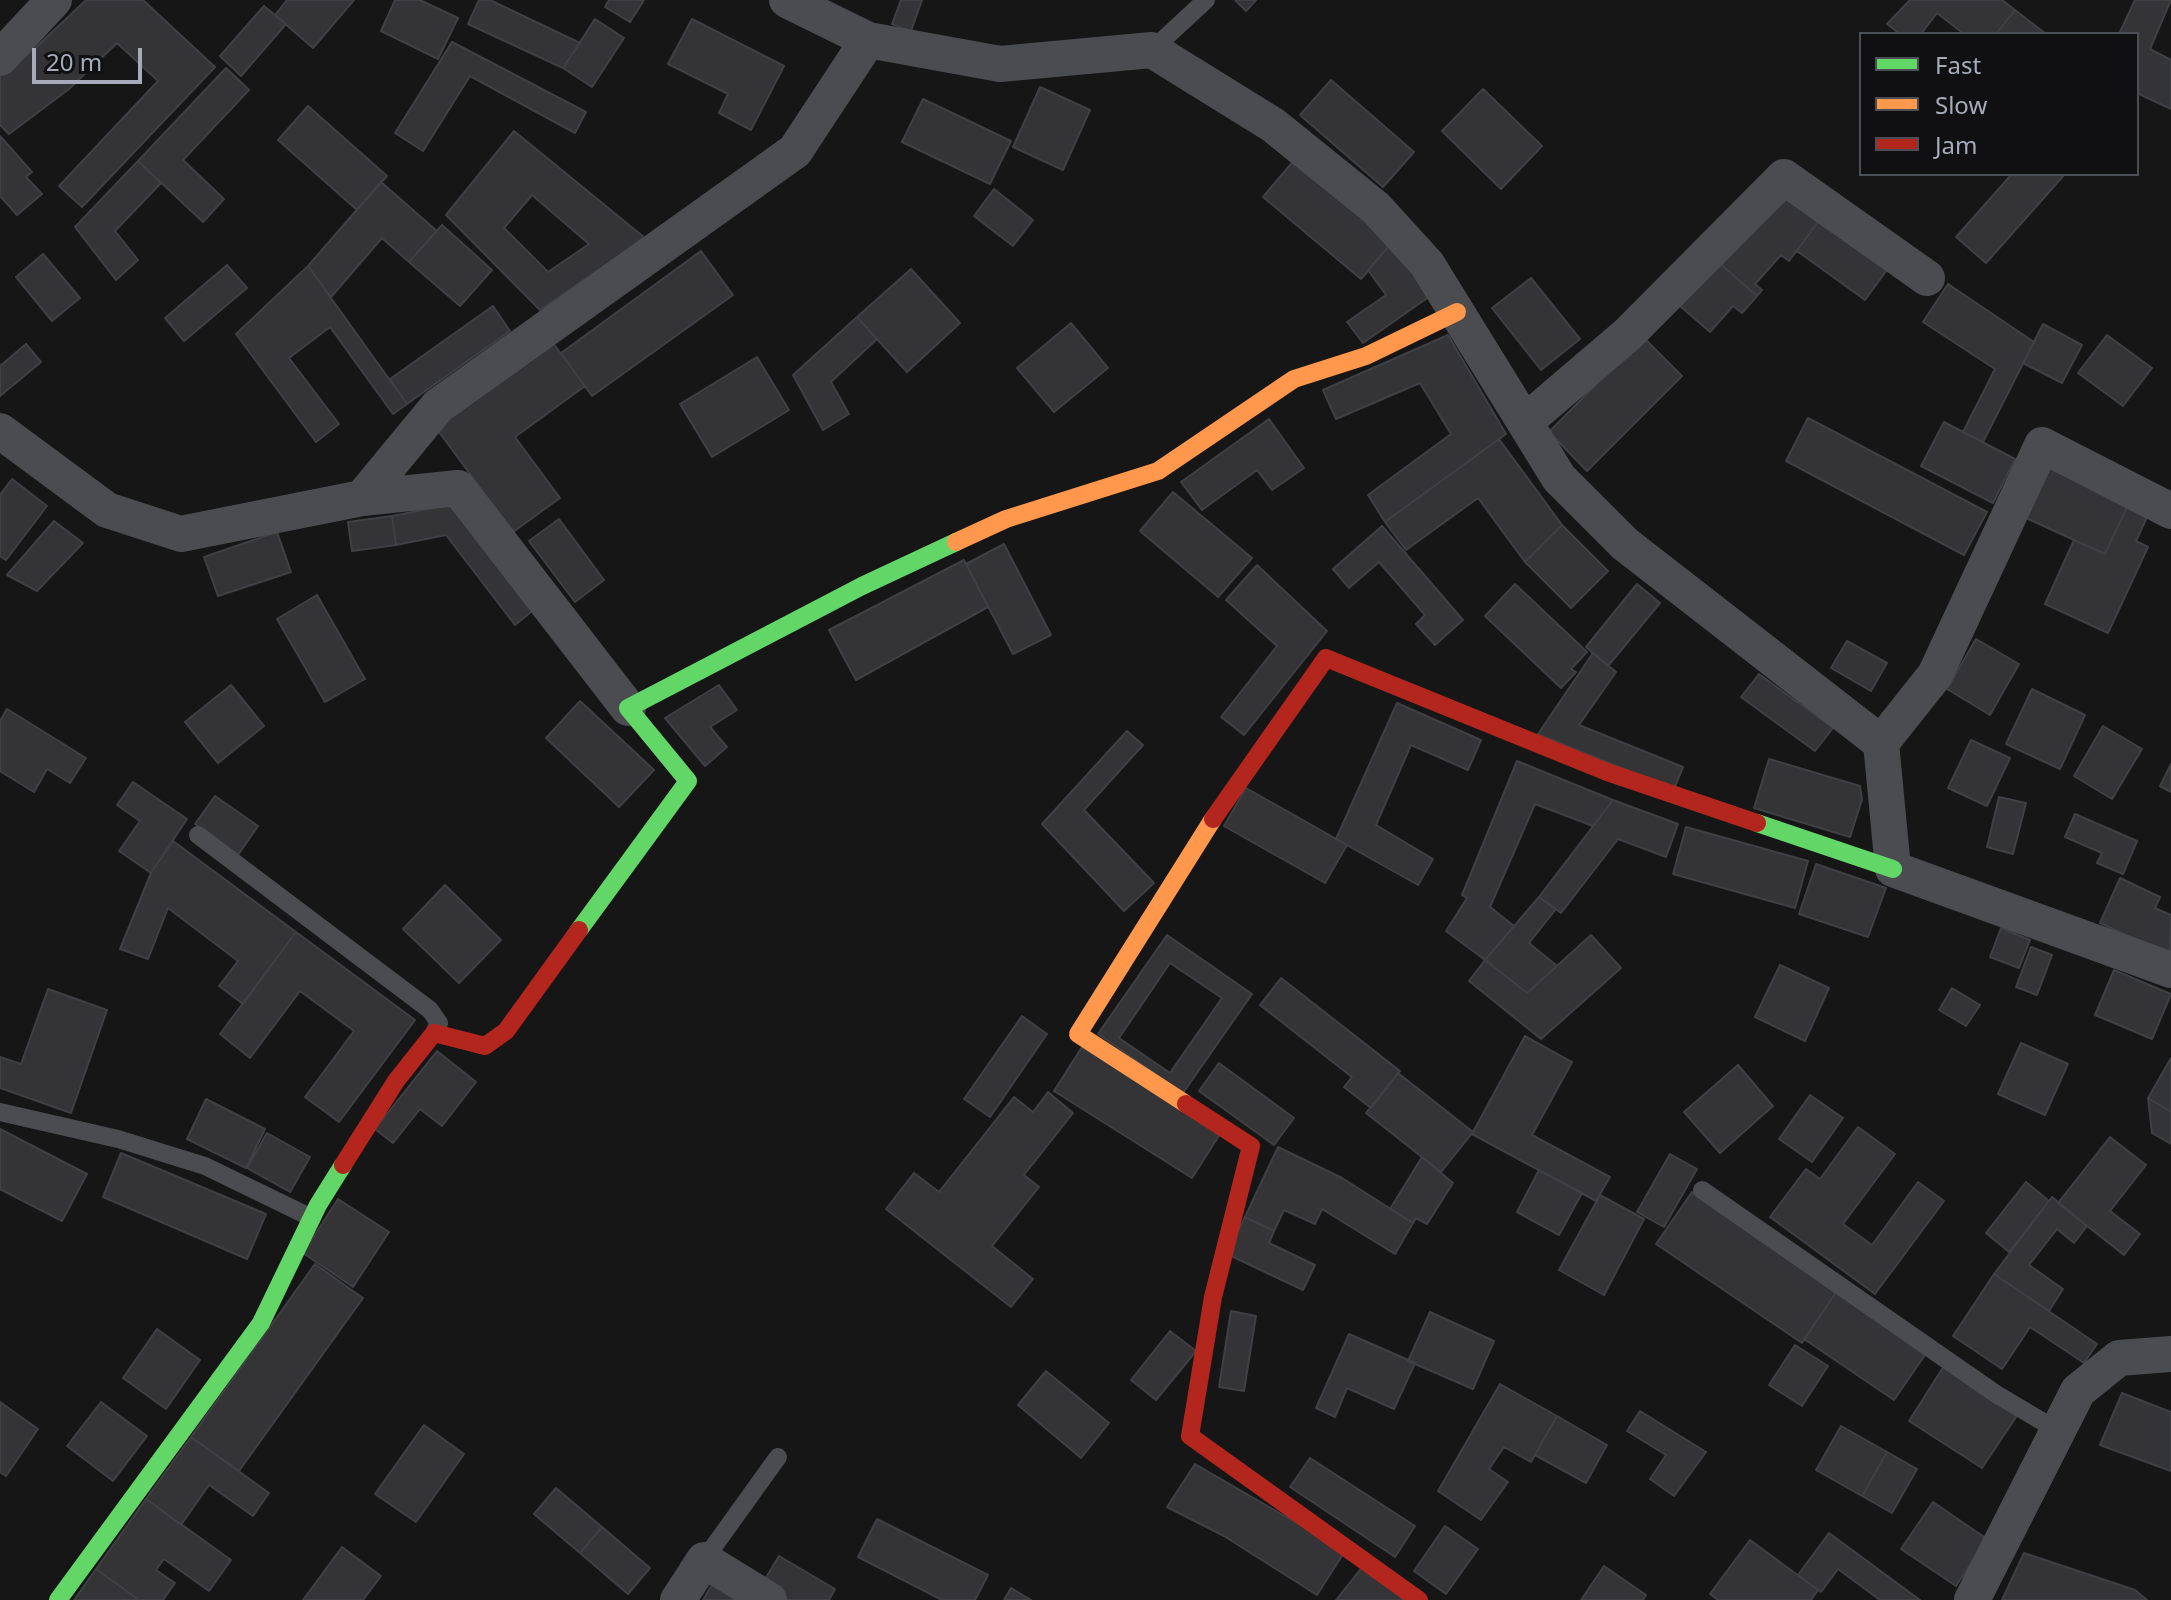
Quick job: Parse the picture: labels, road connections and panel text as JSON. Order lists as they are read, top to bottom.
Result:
{
  "legend": ["Fast", "Slow", "Jam"],
  "scale_bar": "20 m"
}
